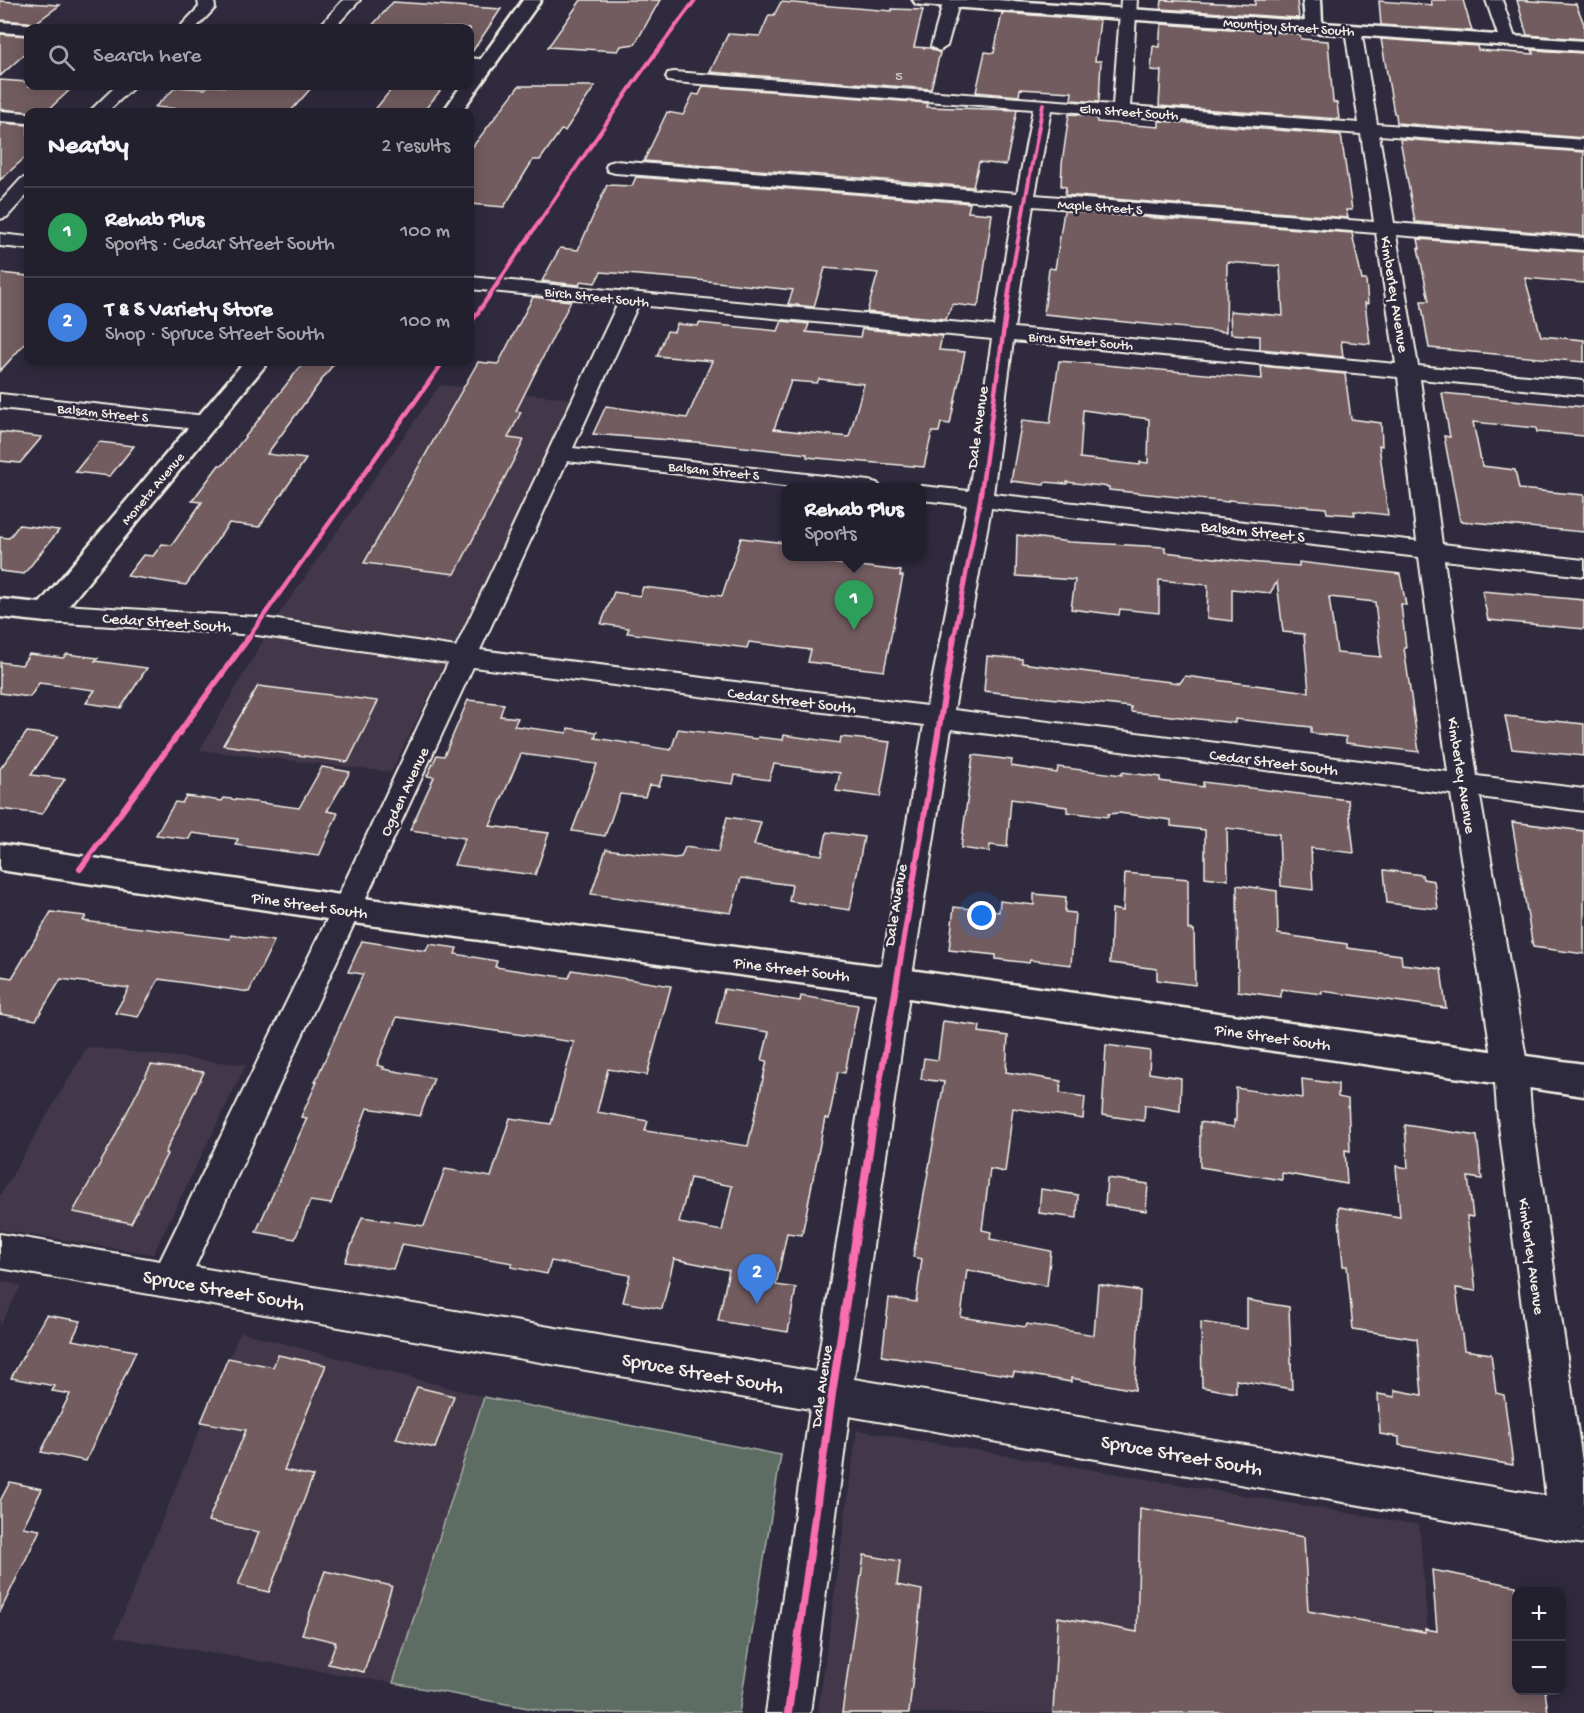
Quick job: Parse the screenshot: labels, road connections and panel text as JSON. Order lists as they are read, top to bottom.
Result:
{
  "streets": {
    "street": [
      "Mountjoy Street South",
      "Elm Street South",
      "Maple Street S",
      "Kimberley Avenue",
      "Birch Street South",
      "Balsam Street S",
      "Dale Avenue",
      "Moneta Avenue",
      "Cedar Street South",
      "Ogden Avenue",
      "Pine Street South",
      "Spruce Street South"
    ]
  },
  "crossings": [
    ["Mountjoy Street South", "Kimberley Avenue"],
    ["Elm Street South", "Kimberley Avenue"],
    ["Elm Street South", "Dale Avenue"],
    ["Maple Street S", "Kimberley Avenue"],
    ["Maple Street S", "Dale Avenue"],
    ["Kimberley Avenue", "Birch Street South"],
    ["Kimberley Avenue", "Balsam Street S"],
    ["Kimberley Avenue", "Cedar Street South"],
    ["Kimberley Avenue", "Pine Street South"],
    ["Kimberley Avenue", "Spruce Street South"],
    ["Birch Street South", "Dale Avenue"],
    ["Birch Street South", "Ogden Avenue"],
    ["Balsam Street S", "Dale Avenue"],
    ["Balsam Street S", "Moneta Avenue"],
    ["Balsam Street S", "Ogden Avenue"],
    ["Dale Avenue", "Cedar Street South"],
    ["Dale Avenue", "Pine Street South"],
    ["Dale Avenue", "Spruce Street South"],
    ["Moneta Avenue", "Cedar Street South"],
    ["Cedar Street South", "Ogden Avenue"],
    ["Ogden Avenue", "Pine Street South"],
    ["Ogden Avenue", "Spruce Street South"]
  ],
  "house_numbers": ["5"],
  "page": {
    "search": "Search here",
    "heading": ["Nearby", "2 results"],
    "list": [
      {
        "mark": "1",
        "name": "Rehab Plus",
        "note": "Sports · Cedar Street South",
        "value": "100 m"
      },
      {
        "mark": "2",
        "name": "T & S Variety Store",
        "note": "Shop · Spruce Street South",
        "value": "100 m"
      }
    ],
    "popup": ["Rehab Plus", "Sports"],
    "pins": ["1", "2"],
    "map_buttons": ["+", "−"]
  }
}
